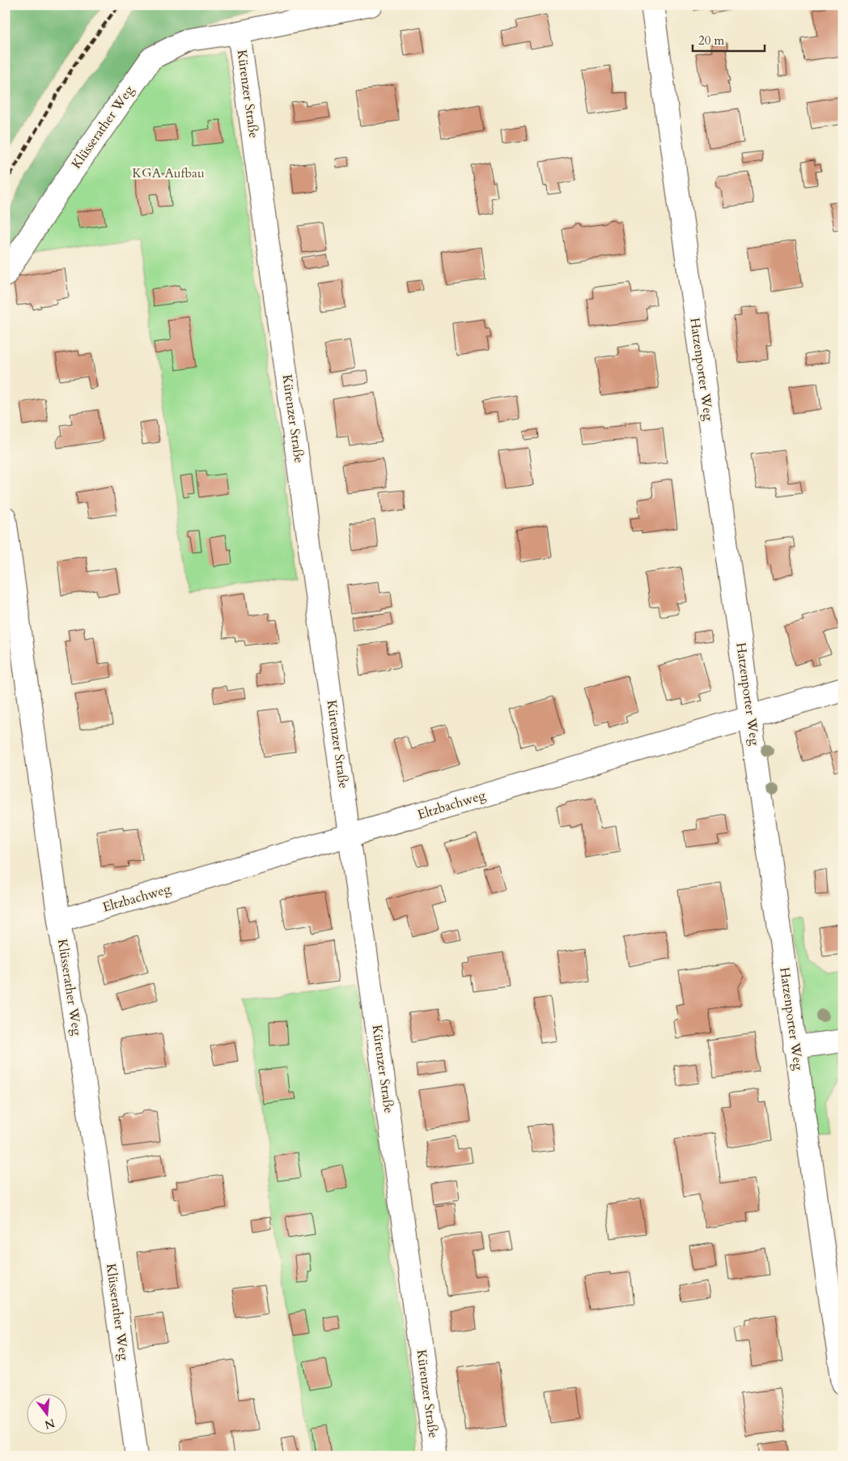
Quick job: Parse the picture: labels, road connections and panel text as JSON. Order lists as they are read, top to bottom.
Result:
{
  "streets": {
    "street": [
      "Kürenzer Straße",
      "Klüsserather Weg",
      "Hatzenporter Weg",
      "Eltzbachweg"
    ]
  },
  "crossings": [
    ["Kürenzer Straße", "Klüsserather Weg"],
    ["Kürenzer Straße", "Eltzbachweg"],
    ["Klüsserather Weg", "Eltzbachweg"],
    ["Hatzenporter Weg", "Eltzbachweg"]
  ],
  "parks": ["KGA Aufbau"],
  "scale_bar": "20 m",
  "north": "bottom"
}
